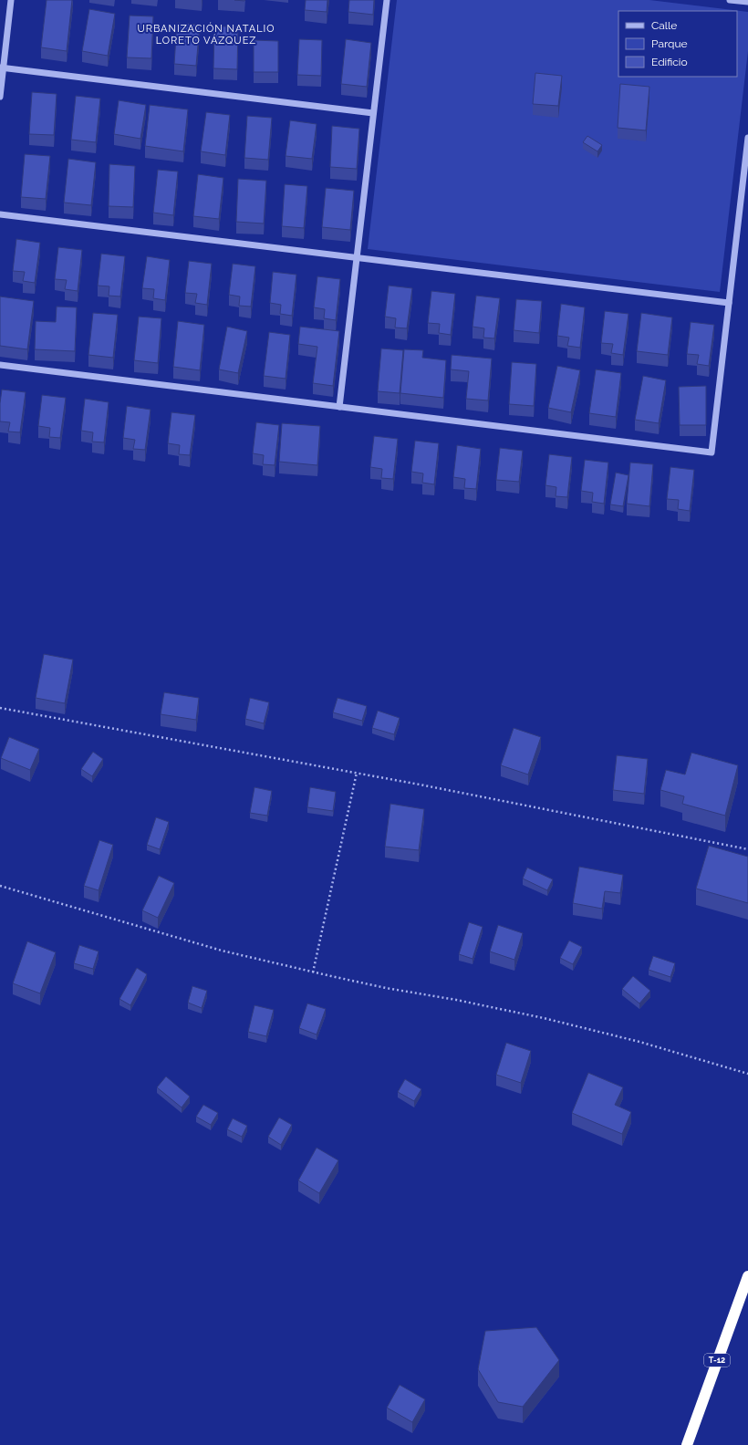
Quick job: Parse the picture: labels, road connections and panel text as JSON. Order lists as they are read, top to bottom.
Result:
{
  "streets": {
    "highway": ["T-12"]
  },
  "districts": ["URBANIZACIÓN NATALIO LORETO VÁZQUEZ"],
  "legend": ["Calle", "Parque", "Edificio"]
}
